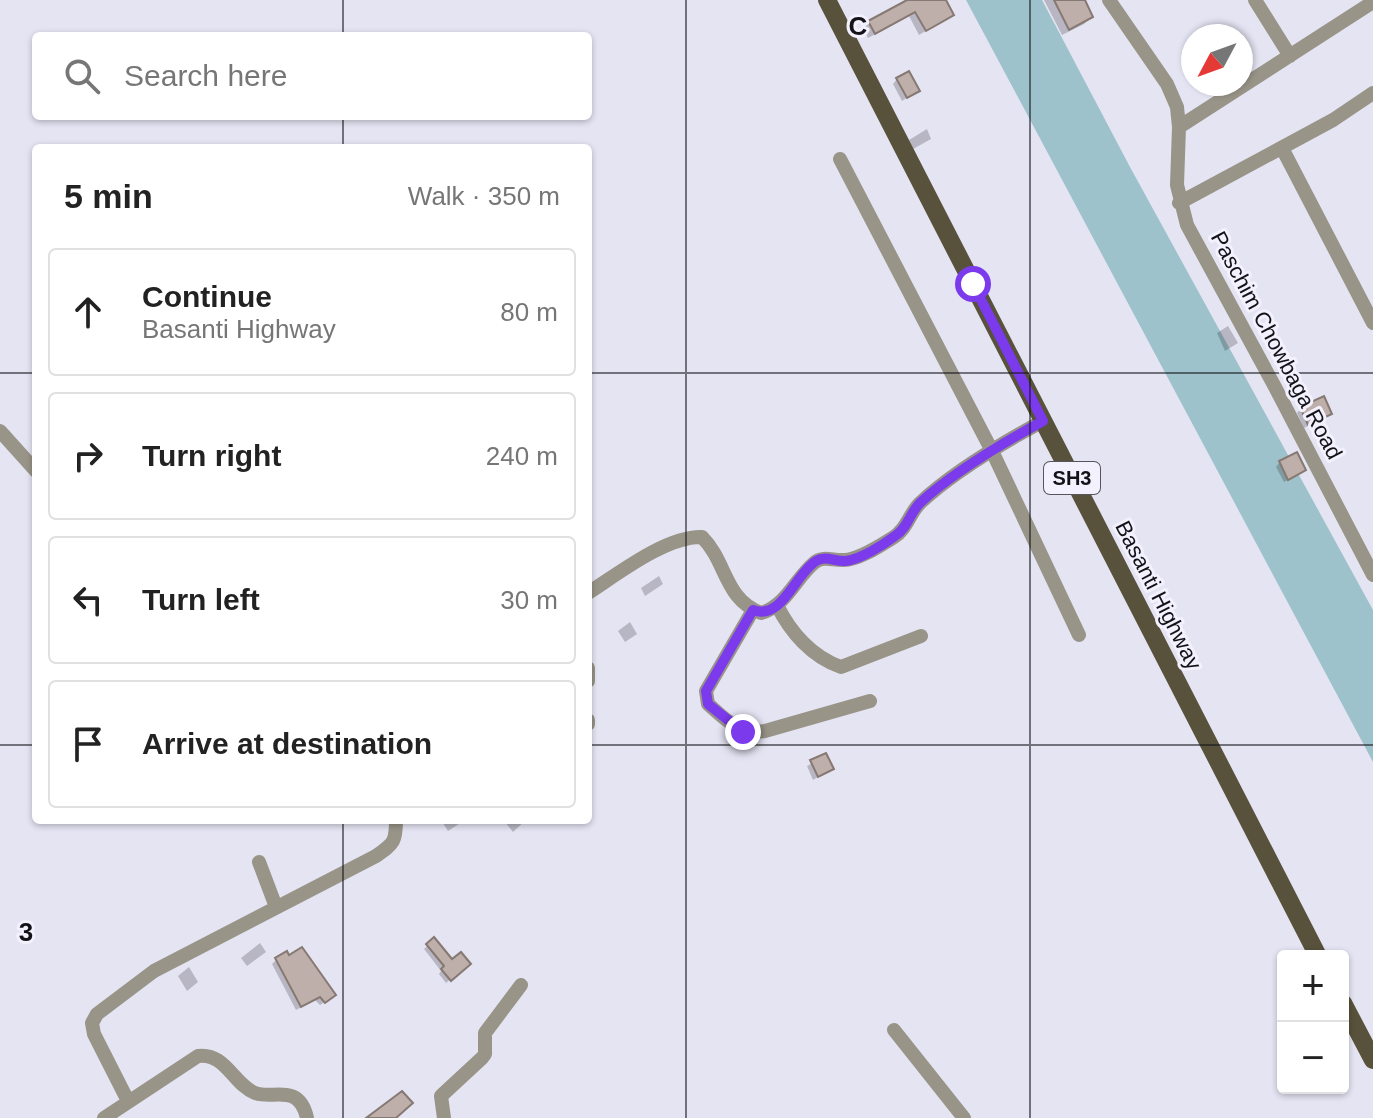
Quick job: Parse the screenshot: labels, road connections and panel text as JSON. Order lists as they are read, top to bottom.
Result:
{
  "streets": {
    "main road": ["SH3", "Basanti Highway"],
    "street": ["Paschim Chowbaga Road"]
  },
  "north": "bottom left",
  "page": {
    "search": "Search here",
    "heading": ["5 min", "Walk · 350 m"],
    "list": [
      ["Continue", "Basanti Highway", "80 m"],
      ["Turn right", "240 m"],
      ["Turn left", "30 m"],
      "Arrive at destination"
    ],
    "map_buttons": ["+", "−"]
  },
  "grid": {
    "columns": ["C"],
    "rows": ["3"]
  }
}
